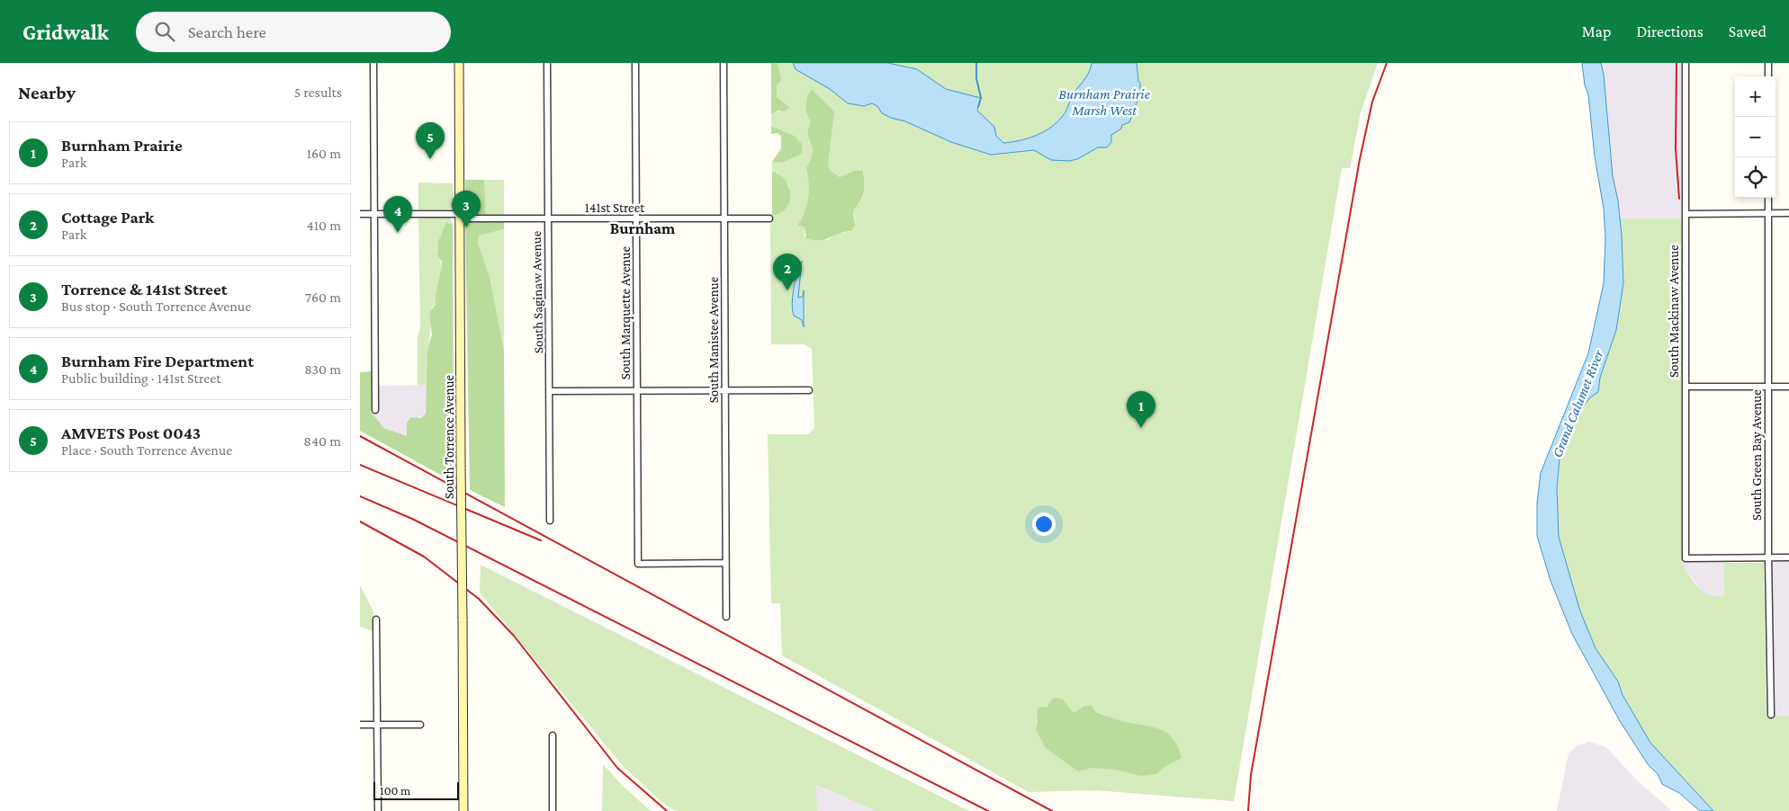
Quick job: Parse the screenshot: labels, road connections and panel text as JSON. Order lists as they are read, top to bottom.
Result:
{
  "streets": {
    "main road": ["South Torrence Avenue"],
    "street": [
      "141st Street",
      "South Saginaw Avenue",
      "South Mackinaw Avenue",
      "South Marquette Avenue",
      "South Manistee Avenue",
      "South Green Bay Avenue"
    ]
  },
  "crossings": [
    ["141st Street", "South Saginaw Avenue"],
    ["141st Street", "South Marquette Avenue"],
    ["141st Street", "South Manistee Avenue"],
    ["141st Street", "South Torrence Avenue"],
    ["South Mackinaw Avenue", "South Green Bay Avenue"],
    ["South Marquette Avenue", "South Manistee Avenue"]
  ],
  "districts": ["Burnham"],
  "water": ["Burnham Prairie Marsh West", "Grand Calumet River"],
  "scale_bar": "100 m",
  "page": {
    "header": "Gridwalk",
    "search": "Search here",
    "nav": ["Map", "Directions", "Saved"],
    "heading": ["Nearby", "5 results"],
    "map_buttons": ["+", "−"],
    "list": [
      {
        "mark": "1",
        "name": "Burnham Prairie",
        "note": "Park",
        "value": "160 m"
      },
      {
        "mark": "2",
        "name": "Cottage Park",
        "note": "Park",
        "value": "410 m"
      },
      {
        "mark": "3",
        "name": "Torrence & 141st Street",
        "note": "Bus stop · South Torrence Avenue",
        "value": "760 m"
      },
      {
        "mark": "4",
        "name": "Burnham Fire Department",
        "note": "Public building · 141st Street",
        "value": "830 m"
      },
      {
        "mark": "5",
        "name": "AMVETS Post 0043",
        "note": "Place · South Torrence Avenue",
        "value": "840 m"
      }
    ],
    "pins": [
      "5",
      "3",
      "4",
      "2",
      "1"
    ],
    "scale": "100 m"
  }
}
